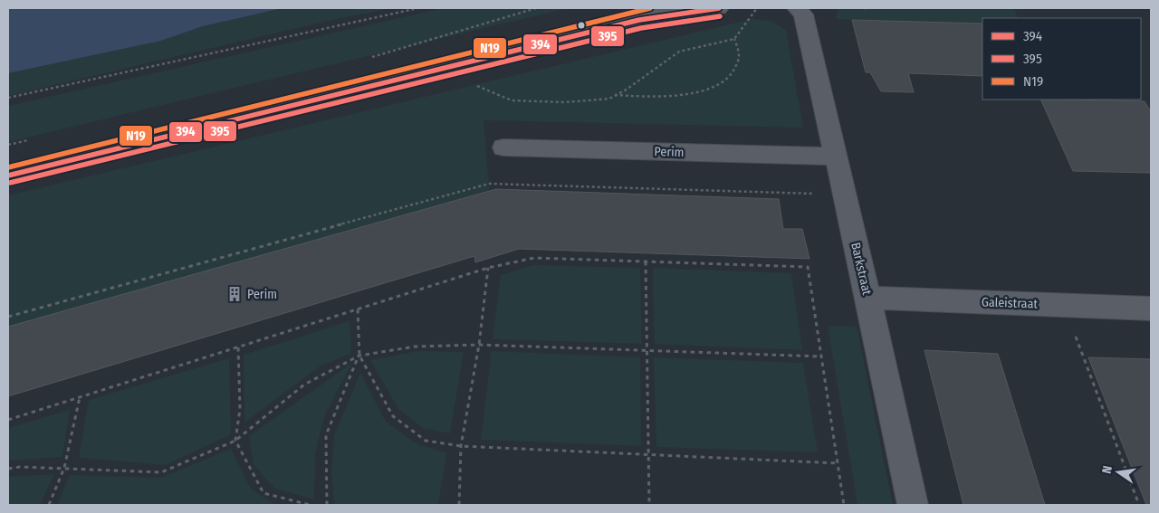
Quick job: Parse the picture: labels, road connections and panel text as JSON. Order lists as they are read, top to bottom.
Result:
{
  "streets": {
    "street": ["Perim", "Barkstraat", "Galeistraat"]
  },
  "crossings": [
    ["Perim", "Barkstraat"],
    ["Barkstraat", "Galeistraat"]
  ],
  "places": {
    "building": ["Perim"]
  },
  "lines": ["transit line 394", "transit line N19", "transit line 395"],
  "legend": ["394", "395", "N19"],
  "north": "left"
}
